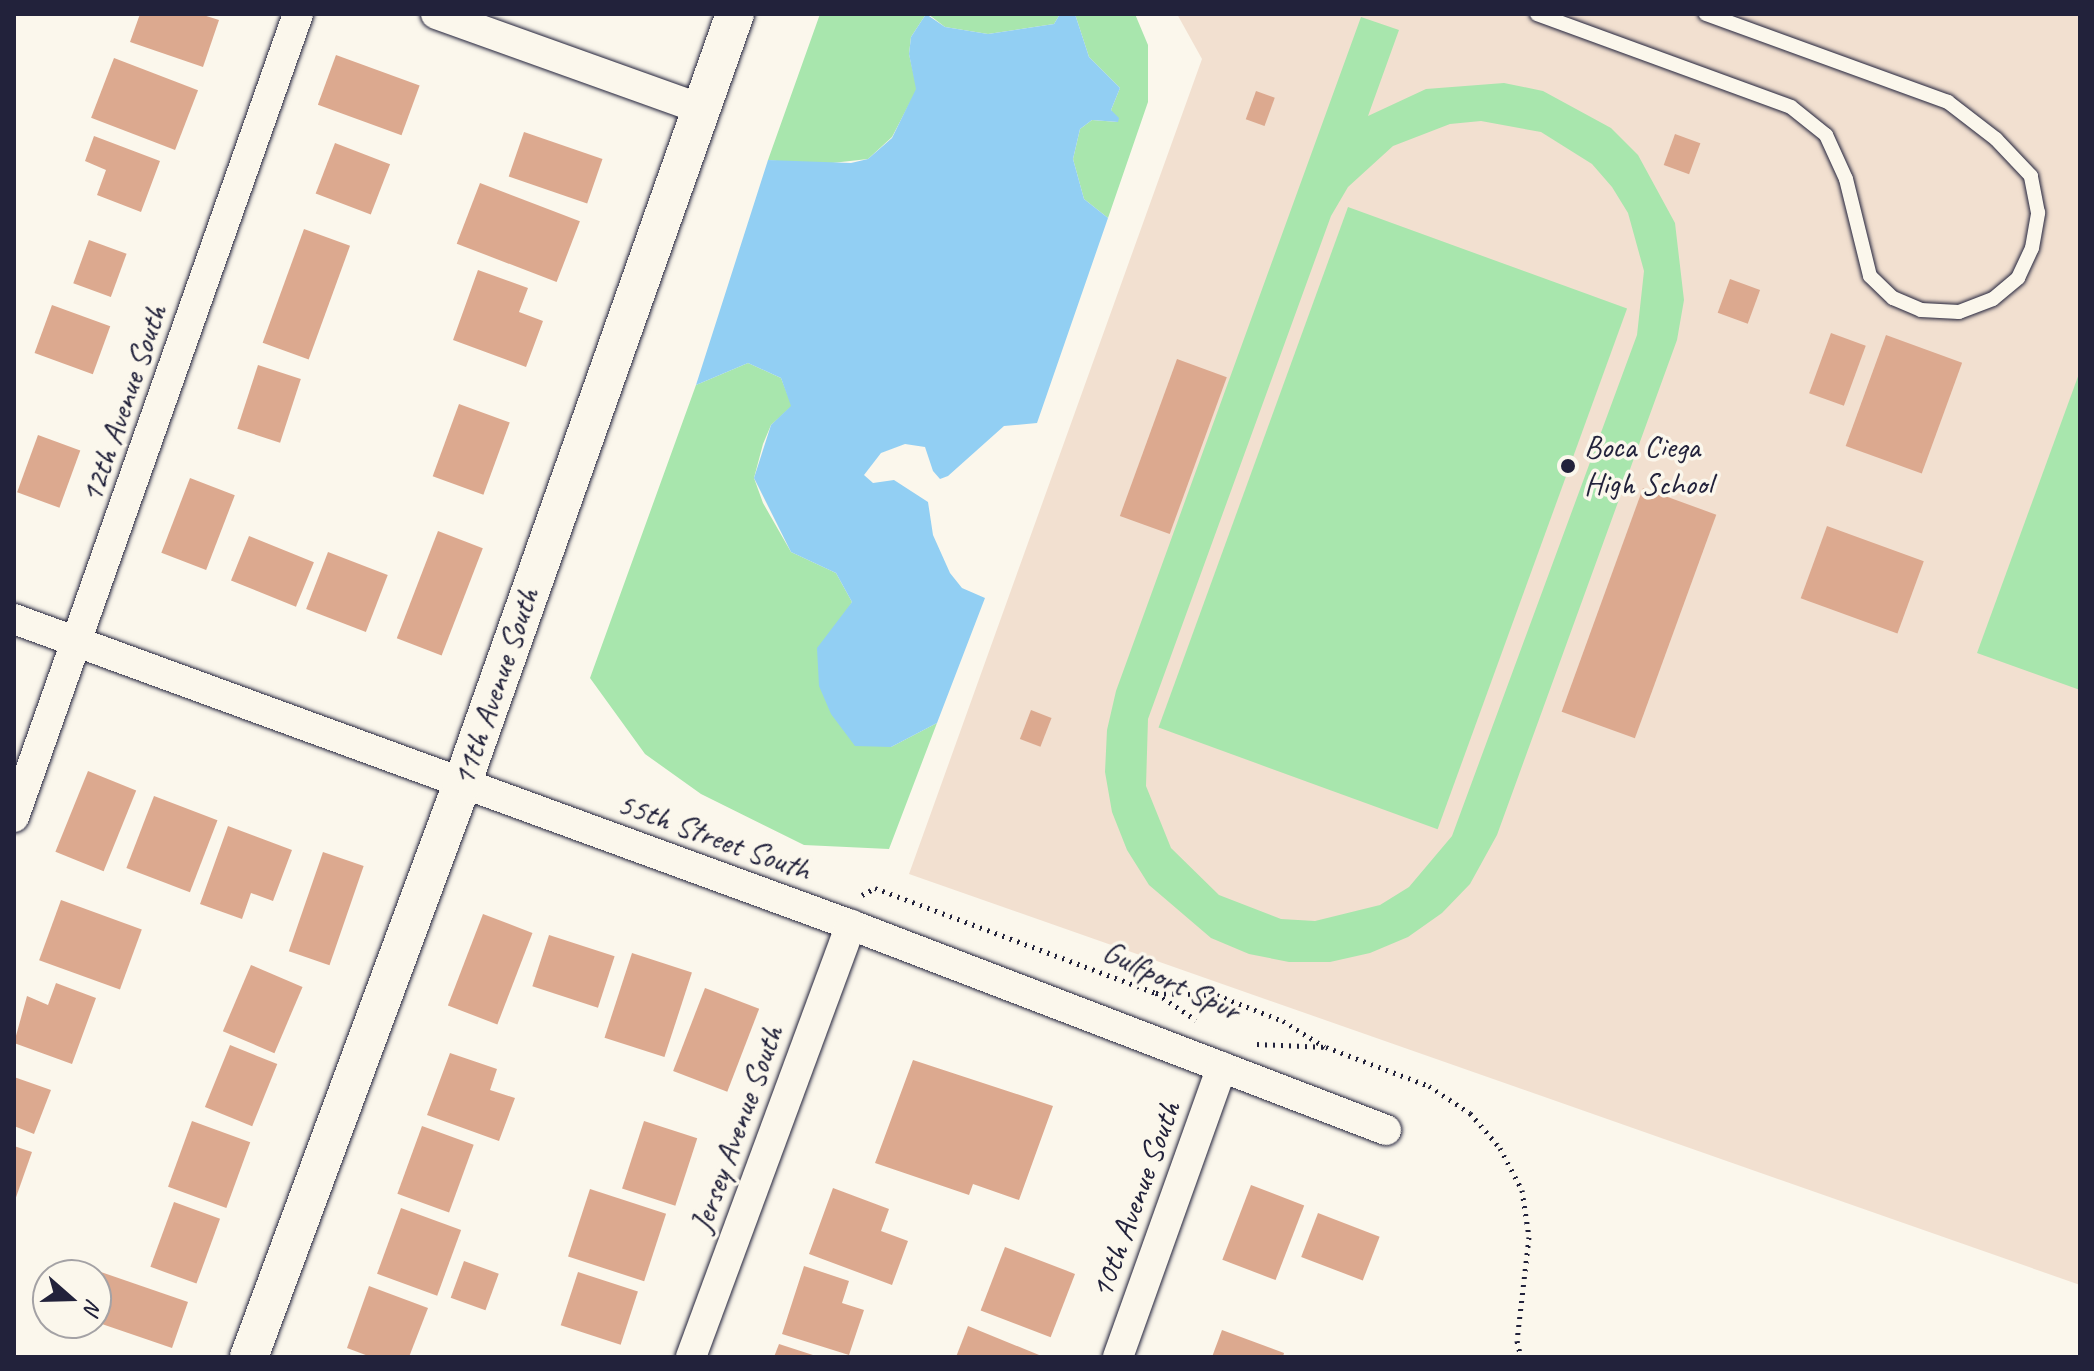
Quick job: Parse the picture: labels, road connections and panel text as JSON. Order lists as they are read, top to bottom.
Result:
{
  "streets": {
    "street": [
      "12th Avenue South",
      "11th Avenue South",
      "55th Street South",
      "Jersey Avenue South",
      "10th Avenue South"
    ],
    "path": ["Gulfport Spur"]
  },
  "crossings": [
    ["12th Avenue South", "55th Street South"],
    ["11th Avenue South", "55th Street South"],
    ["55th Street South", "Gulfport Spur"],
    ["55th Street South", "Jersey Avenue South"],
    ["55th Street South", "10th Avenue South"],
    ["Gulfport Spur", "Jersey Avenue South"]
  ],
  "places": ["Boca Ciega High School"],
  "north": "right"
}
